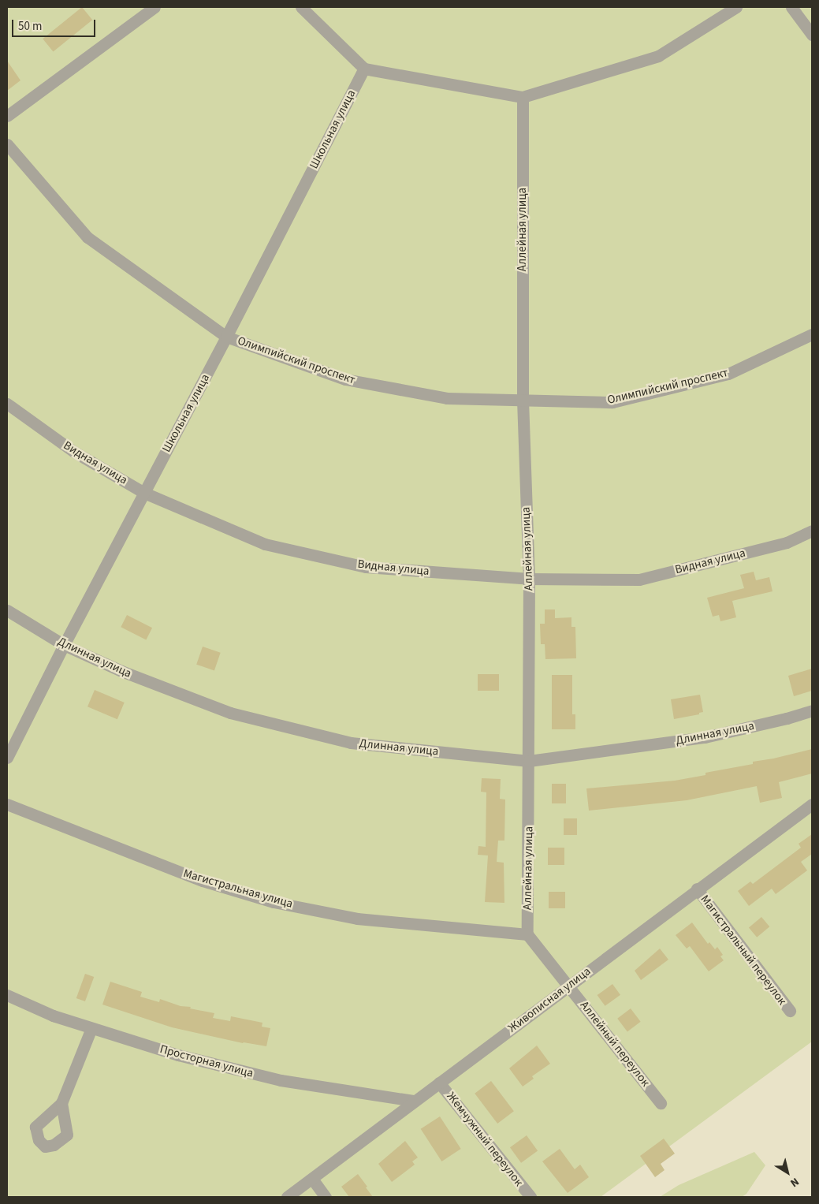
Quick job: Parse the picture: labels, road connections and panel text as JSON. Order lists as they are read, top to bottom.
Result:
{
  "streets": {
    "street": [
      "Школьная улица",
      "Аллейная улица",
      "Олимпийский проспект",
      "Видная улица",
      "Длинная улица",
      "Магистральная улица",
      "Магистральный переулок",
      "Живописная улица",
      "Аллейный переулок",
      "Просторная улица",
      "Жемчужный переулок"
    ]
  },
  "crossings": [
    ["Школьная улица", "Олимпийский проспект"],
    ["Школьная улица", "Видная улица"],
    ["Школьная улица", "Длинная улица"],
    ["Аллейная улица", "Олимпийский проспект"],
    ["Аллейная улица", "Видная улица"],
    ["Аллейная улица", "Длинная улица"],
    ["Аллейная улица", "Магистральная улица"],
    ["Магистральный переулок", "Живописная улица"],
    ["Живописная улица", "Аллейный переулок"],
    ["Живописная улица", "Просторная улица"],
    ["Живописная улица", "Жемчужный переулок"]
  ],
  "scale_bar": "50 m",
  "north": "bottom right"
}
